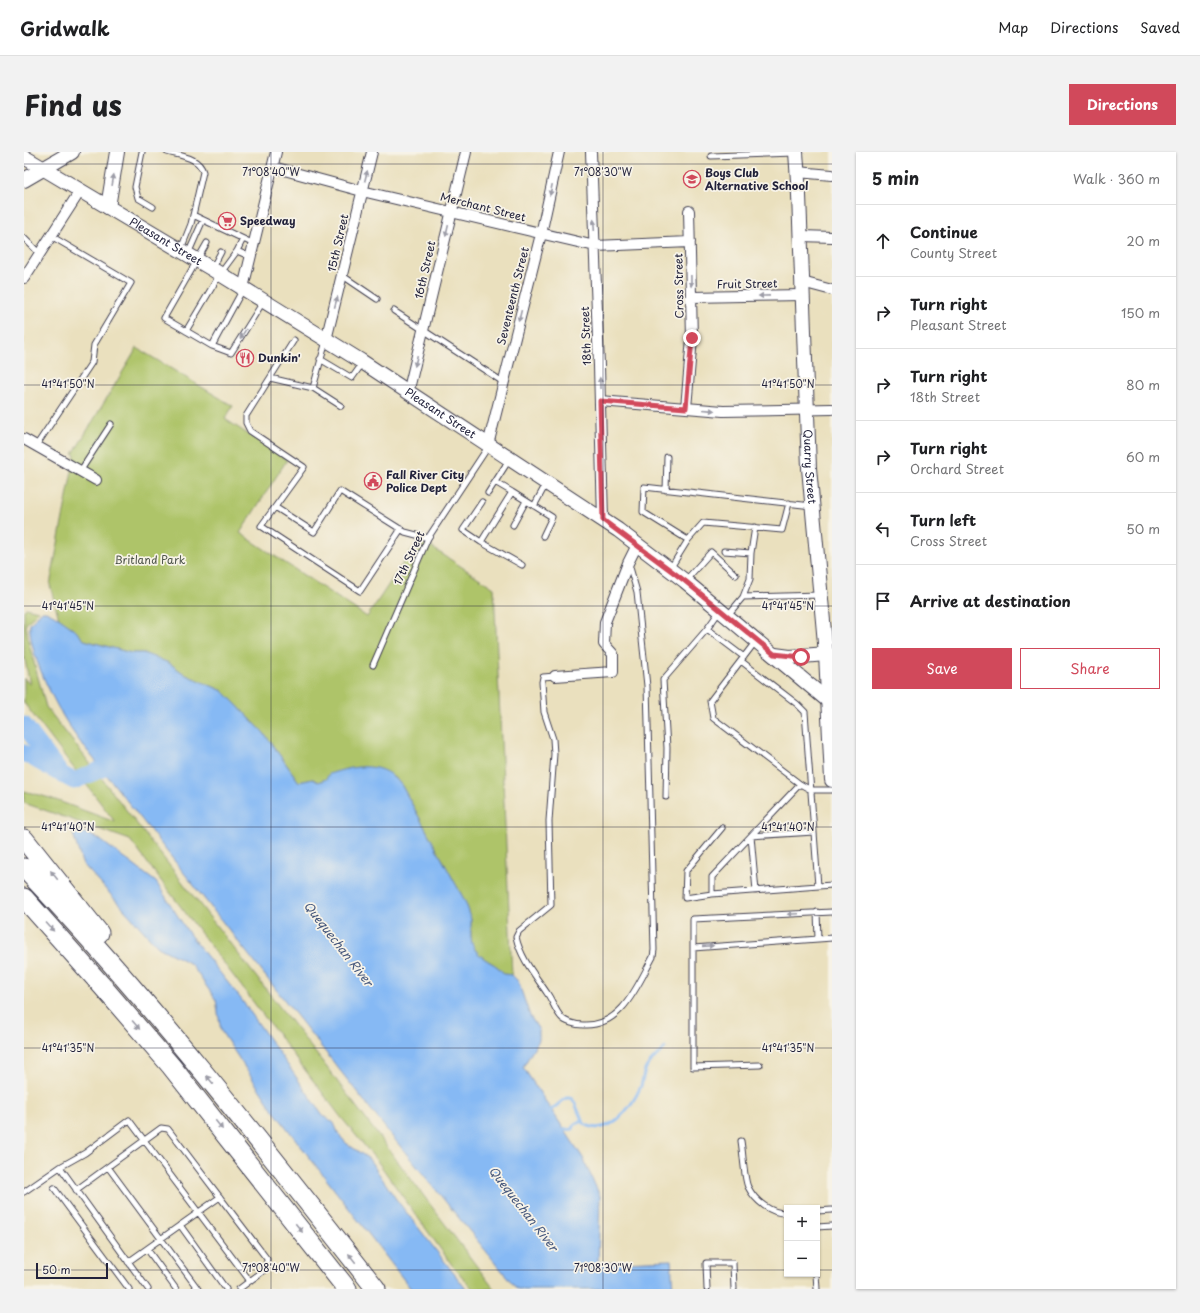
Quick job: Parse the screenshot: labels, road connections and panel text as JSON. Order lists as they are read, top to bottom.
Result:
{
  "streets": {
    "main road": ["Pleasant Street", "Quarry Street"],
    "street": [
      "Merchant Street",
      "15th Street",
      "16th Street",
      "Fruit Street",
      "Cross Street",
      "Seventeenth Street",
      "18th Street"
    ],
    "lane": ["17th Street"]
  },
  "crossings": [
    ["Merchant Street", "15th Street"],
    ["Merchant Street", "16th Street"],
    ["Merchant Street", "Cross Street"],
    ["Merchant Street", "Seventeenth Street"],
    ["Merchant Street", "18th Street"],
    ["Pleasant Street", "15th Street"],
    ["Pleasant Street", "16th Street"],
    ["Pleasant Street", "Seventeenth Street"],
    ["Pleasant Street", "18th Street"],
    ["Pleasant Street", "Quarry Street"],
    ["Pleasant Street", "17th Street"],
    ["Fruit Street", "Cross Street"],
    ["Fruit Street", "Quarry Street"],
    ["Seventeenth Street", "17th Street"]
  ],
  "one_way": [
    "15th Street",
    "16th Street",
    "Fruit Street",
    "Seventeenth Street",
    "18th Street"
  ],
  "water": ["Quequechan River"],
  "parks": ["Britland Park"],
  "places": {
    "school or university": ["Boys Club Alternative School"],
    "supermarket": ["Speedway"],
    "restaurant": ["Dunkin'"],
    "public building": ["Fall River City Police Dept"]
  },
  "scale_bar": "50 m",
  "page": {
    "header": "Gridwalk",
    "nav": ["Map", "Directions", "Saved"],
    "title": "Find us",
    "buttons": [
      "Directions",
      ["Save", "Share"]
    ],
    "heading": ["5 min", "Walk · 360 m"],
    "list": [
      ["Continue", "County Street", "20 m"],
      ["Turn right", "Pleasant Street", "150 m"],
      ["Turn right", "18th Street", "80 m"],
      ["Turn right", "Orchard Street", "60 m"],
      ["Turn left", "Cross Street", "50 m"],
      "Arrive at destination"
    ],
    "map_buttons": ["+", "−"],
    "scale": "50 m"
  },
  "coordinates": [
    "71°08'40\"W",
    "71°08'30\"W",
    "41°41'50\"N",
    "41°41'45\"N",
    "41°41'40\"N",
    "41°41'35\"N"
  ]
}
